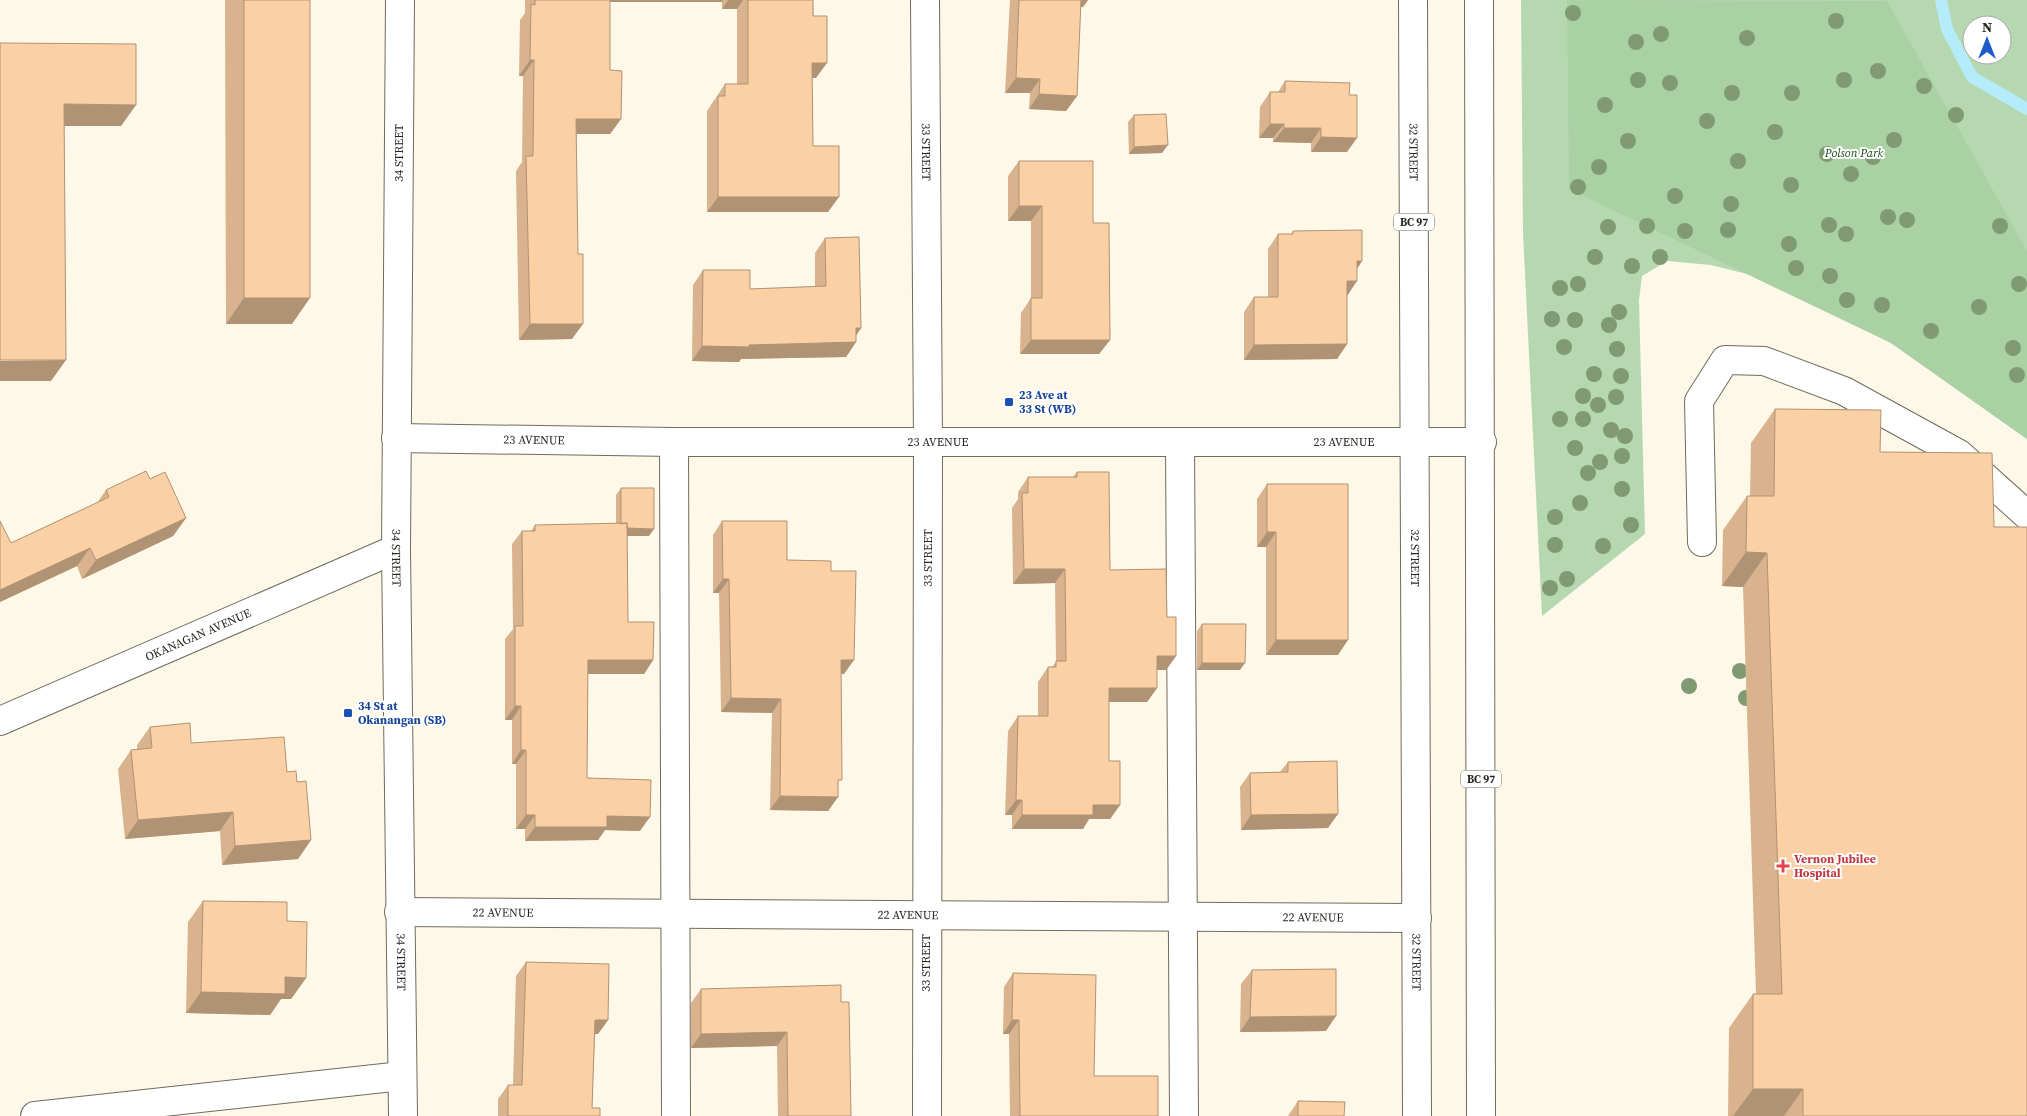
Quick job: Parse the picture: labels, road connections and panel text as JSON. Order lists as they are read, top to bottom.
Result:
{
  "streets": {
    "main road": [
      "34 STREET",
      "33 STREET",
      "32 STREET",
      "BC 97",
      "23 AVENUE",
      "OKANAGAN AVENUE",
      "22 AVENUE"
    ]
  },
  "crossings": [
    ["34 STREET", "23 AVENUE"],
    ["34 STREET", "OKANAGAN AVENUE"],
    ["34 STREET", "22 AVENUE"],
    ["33 STREET", "23 AVENUE"],
    ["33 STREET", "22 AVENUE"],
    ["32 STREET", "23 AVENUE"],
    ["32 STREET", "22 AVENUE"],
    ["BC 97", "23 AVENUE"]
  ],
  "parks": ["Polson Park"],
  "places": {
    "transit": ["23 Ave at 33 St (WB)", "34 St at Okanangan (SB)"],
    "health": ["Vernon Jubilee Hospital"]
  },
  "north": "top"
}
